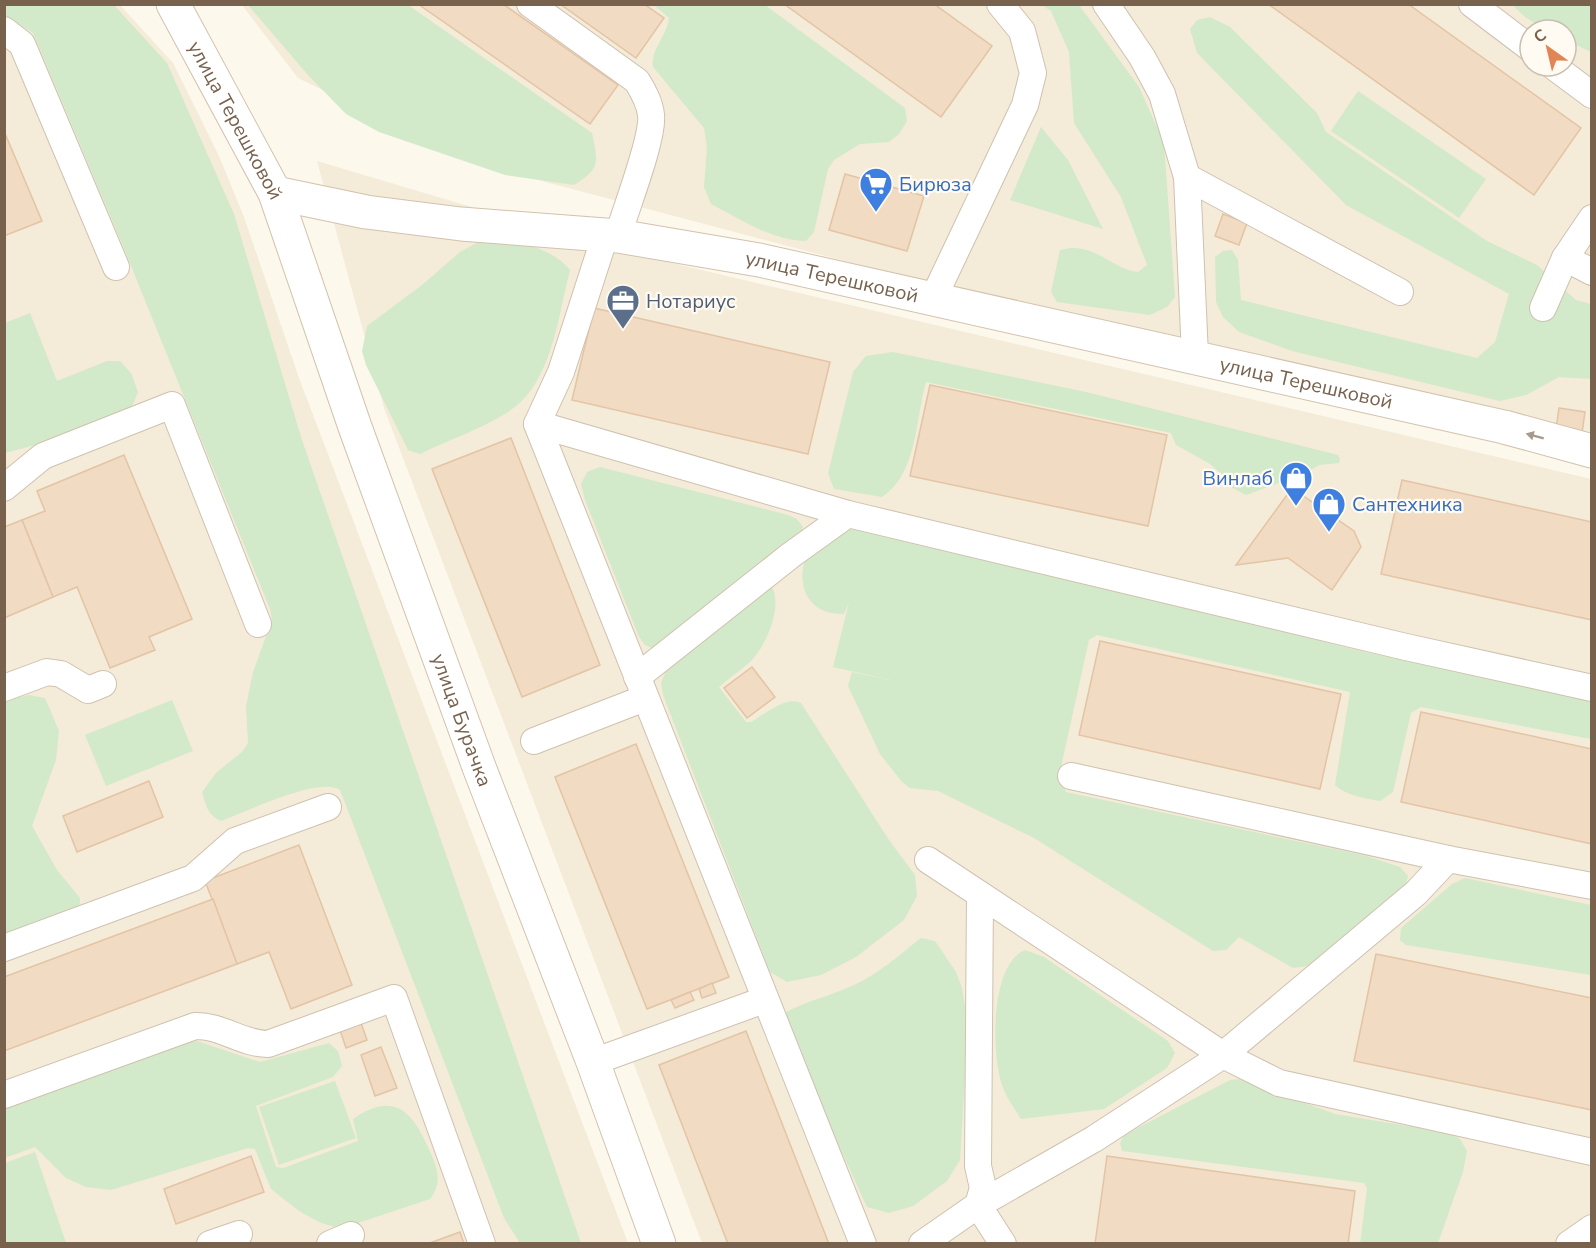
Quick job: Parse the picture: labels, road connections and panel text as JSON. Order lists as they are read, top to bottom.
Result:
{
  "streets": {
    "main road": ["улица Терешковой", "улица Бурачка"]
  },
  "crossings": [
    ["улица Терешковой", "улица Бурачка"]
  ],
  "places": {
    "supermarket": ["Бирюза"],
    "office": ["Нотариус"],
    "shop": ["Винлаб", "Сантехника"]
  },
  "north": "top left"
}
